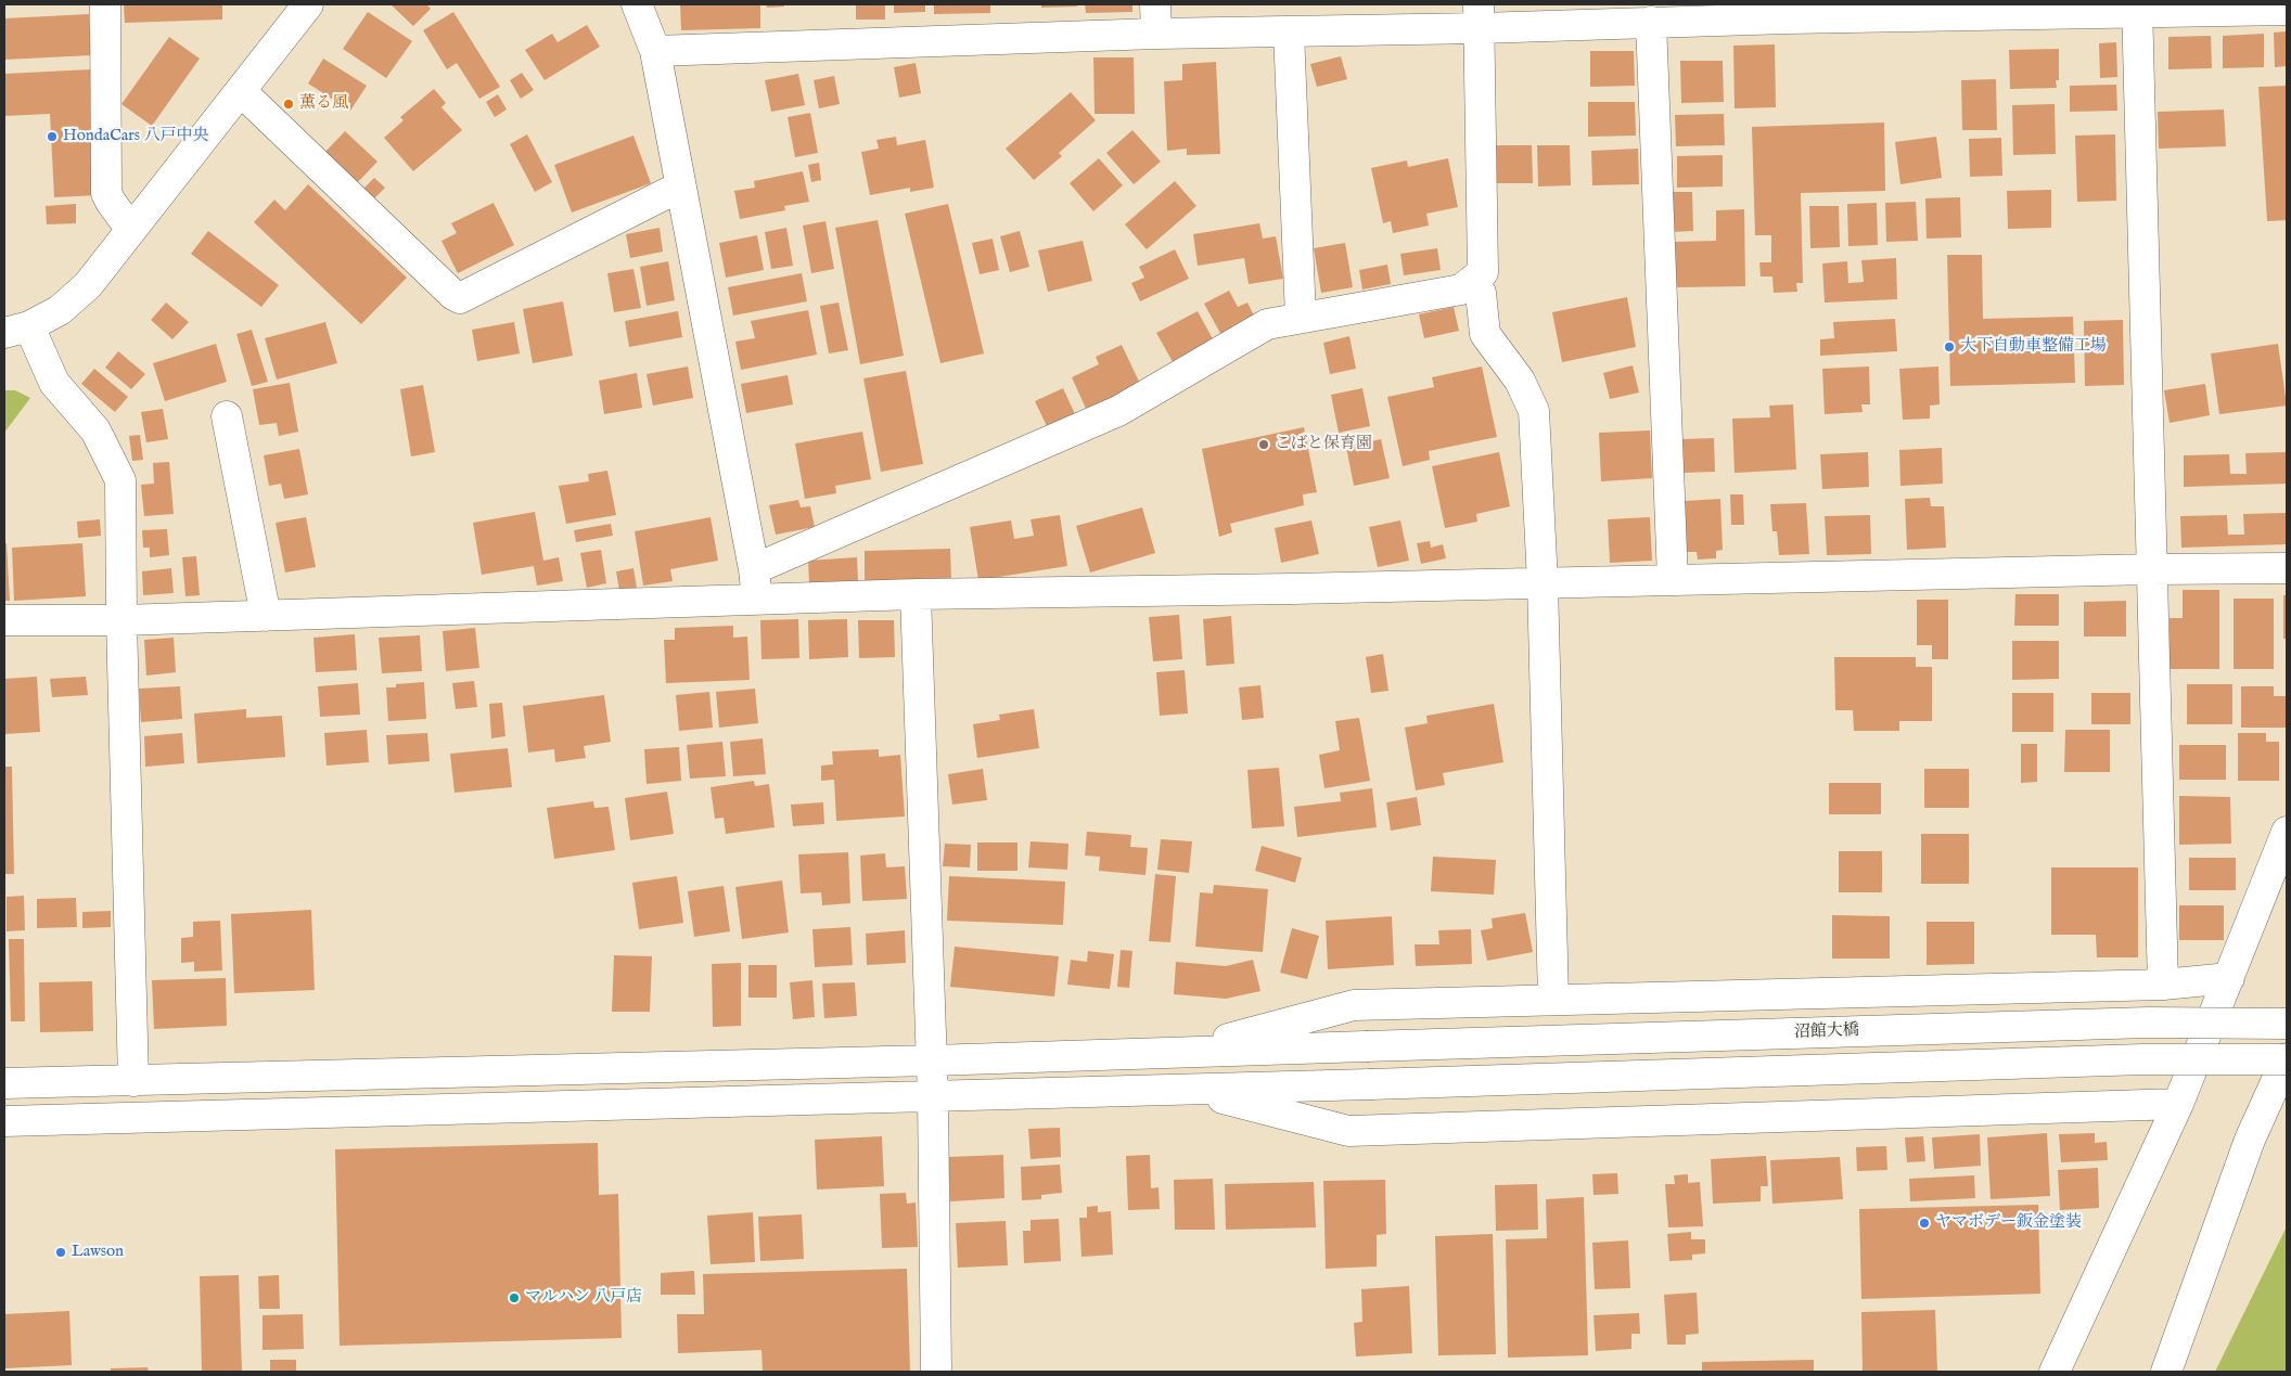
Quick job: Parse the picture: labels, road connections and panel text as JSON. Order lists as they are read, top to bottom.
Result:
{
  "streets": {
    "street": ["沼館大橋"]
  },
  "places": [
    "薫る風",
    "HondaCars 八戸中央",
    "大下自動車整備工場",
    "こばと保育園",
    "ヤマボデー鈑金塗装",
    "Lawson",
    "マルハン 八戸店"
  ]
}
